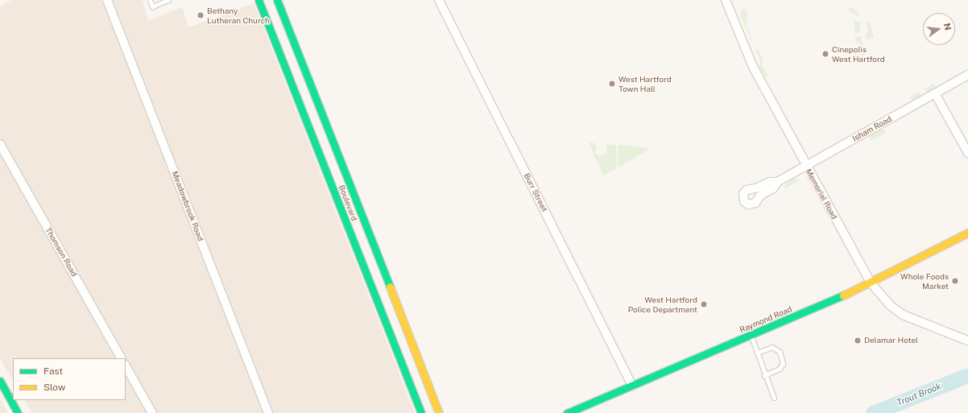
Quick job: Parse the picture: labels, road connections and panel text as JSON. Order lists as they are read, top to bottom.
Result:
{
  "streets": {
    "main road": ["Boulevard", "Raymond Road"],
    "street": [
      "Isham Road",
      "Burr Street",
      "Memorial Road",
      "Meadowbrook Road",
      "Thomson Road"
    ]
  },
  "crossings": [
    ["Isham Road", "Memorial Road"],
    ["Burr Street", "Raymond Road"],
    ["Memorial Road", "Raymond Road"]
  ],
  "water": ["Trout Brook"],
  "places": [
    "Bethany Lutheran Church",
    "Cinepolis West Hartford",
    "West Hartford Town Hall",
    "Whole Foods Market",
    "West Hartford Police Department",
    "Delamar Hotel"
  ],
  "legend": ["Fast", "Slow"],
  "north": "right"
}
